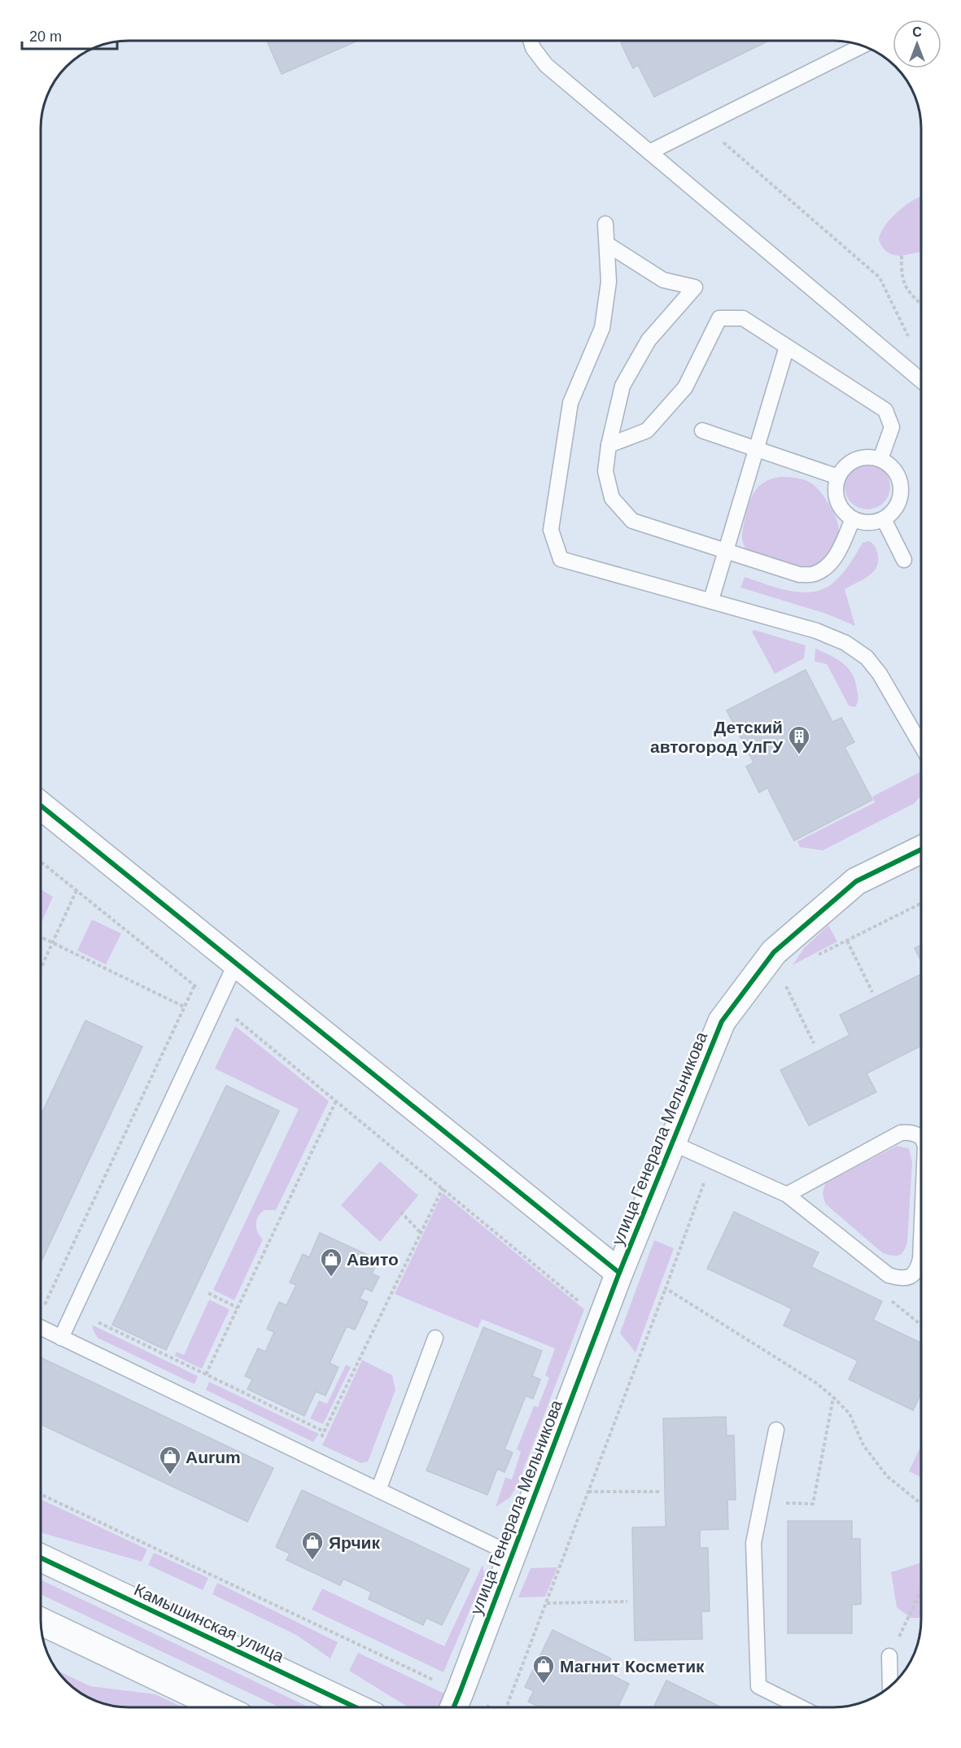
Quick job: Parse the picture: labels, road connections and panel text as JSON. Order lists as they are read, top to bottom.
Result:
{
  "streets": {
    "street": ["улица Генерала Мельникова", "Камышинская улица"]
  },
  "places": {
    "building": ["Детский автогород УлГУ"],
    "shop": [
      "Авито",
      "Aurum",
      "Ярчик",
      "Магнит Косметик"
    ]
  },
  "scale_bar": "20 m",
  "north": "top"
}
